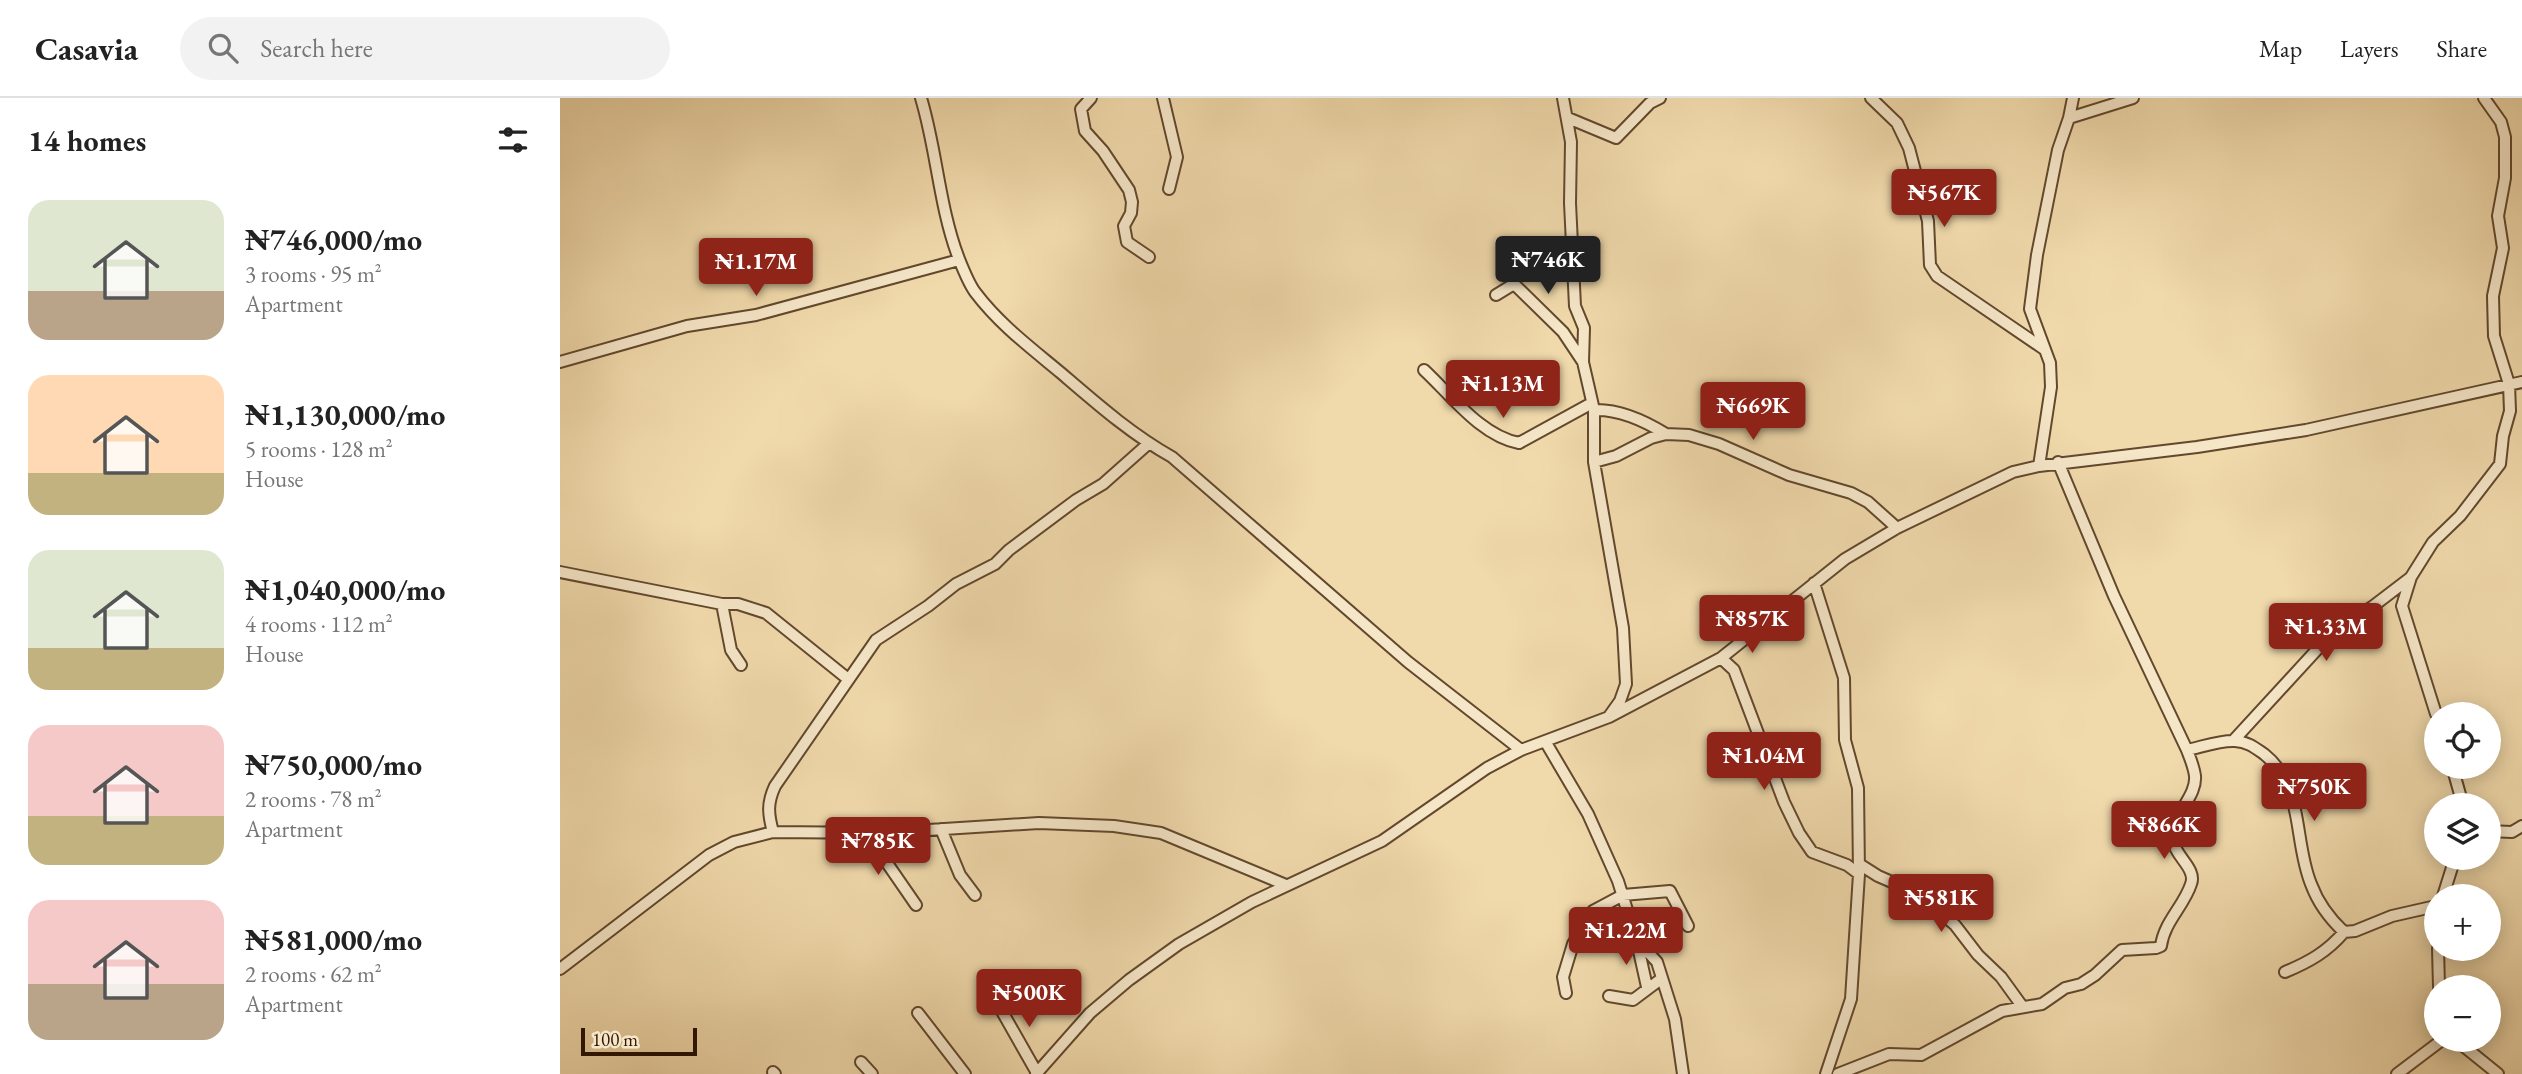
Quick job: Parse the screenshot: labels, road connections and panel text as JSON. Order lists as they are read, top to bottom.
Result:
{
  "scale_bar": "100 m",
  "page": {
    "header": "Casavia",
    "search": "Search here",
    "nav": ["Map", "Layers", "Share"],
    "heading": "14 homes",
    "price": [
      "₦567K",
      "₦746K",
      "₦1.17M",
      "₦1.13M",
      "₦669K",
      "₦857K",
      "₦1.33M",
      "₦1.04M",
      "₦750K",
      "₦866K",
      "₦785K",
      "₦581K",
      "₦1.22M",
      "₦500K"
    ],
    "list": [
      {
        "name": "₦746,000/mo",
        "note": "3 rooms · 95 m² · Apartment"
      },
      {
        "name": "₦1,130,000/mo",
        "note": "5 rooms · 128 m² · House"
      },
      {
        "name": "₦1,040,000/mo",
        "note": "4 rooms · 112 m² · House"
      },
      {
        "name": "₦750,000/mo",
        "note": "2 rooms · 78 m² · Apartment"
      },
      {
        "name": "₦581,000/mo",
        "note": "2 rooms · 62 m² · Apartment"
      }
    ],
    "map_buttons": ["+", "−"],
    "scale": "100 m"
  }
}
